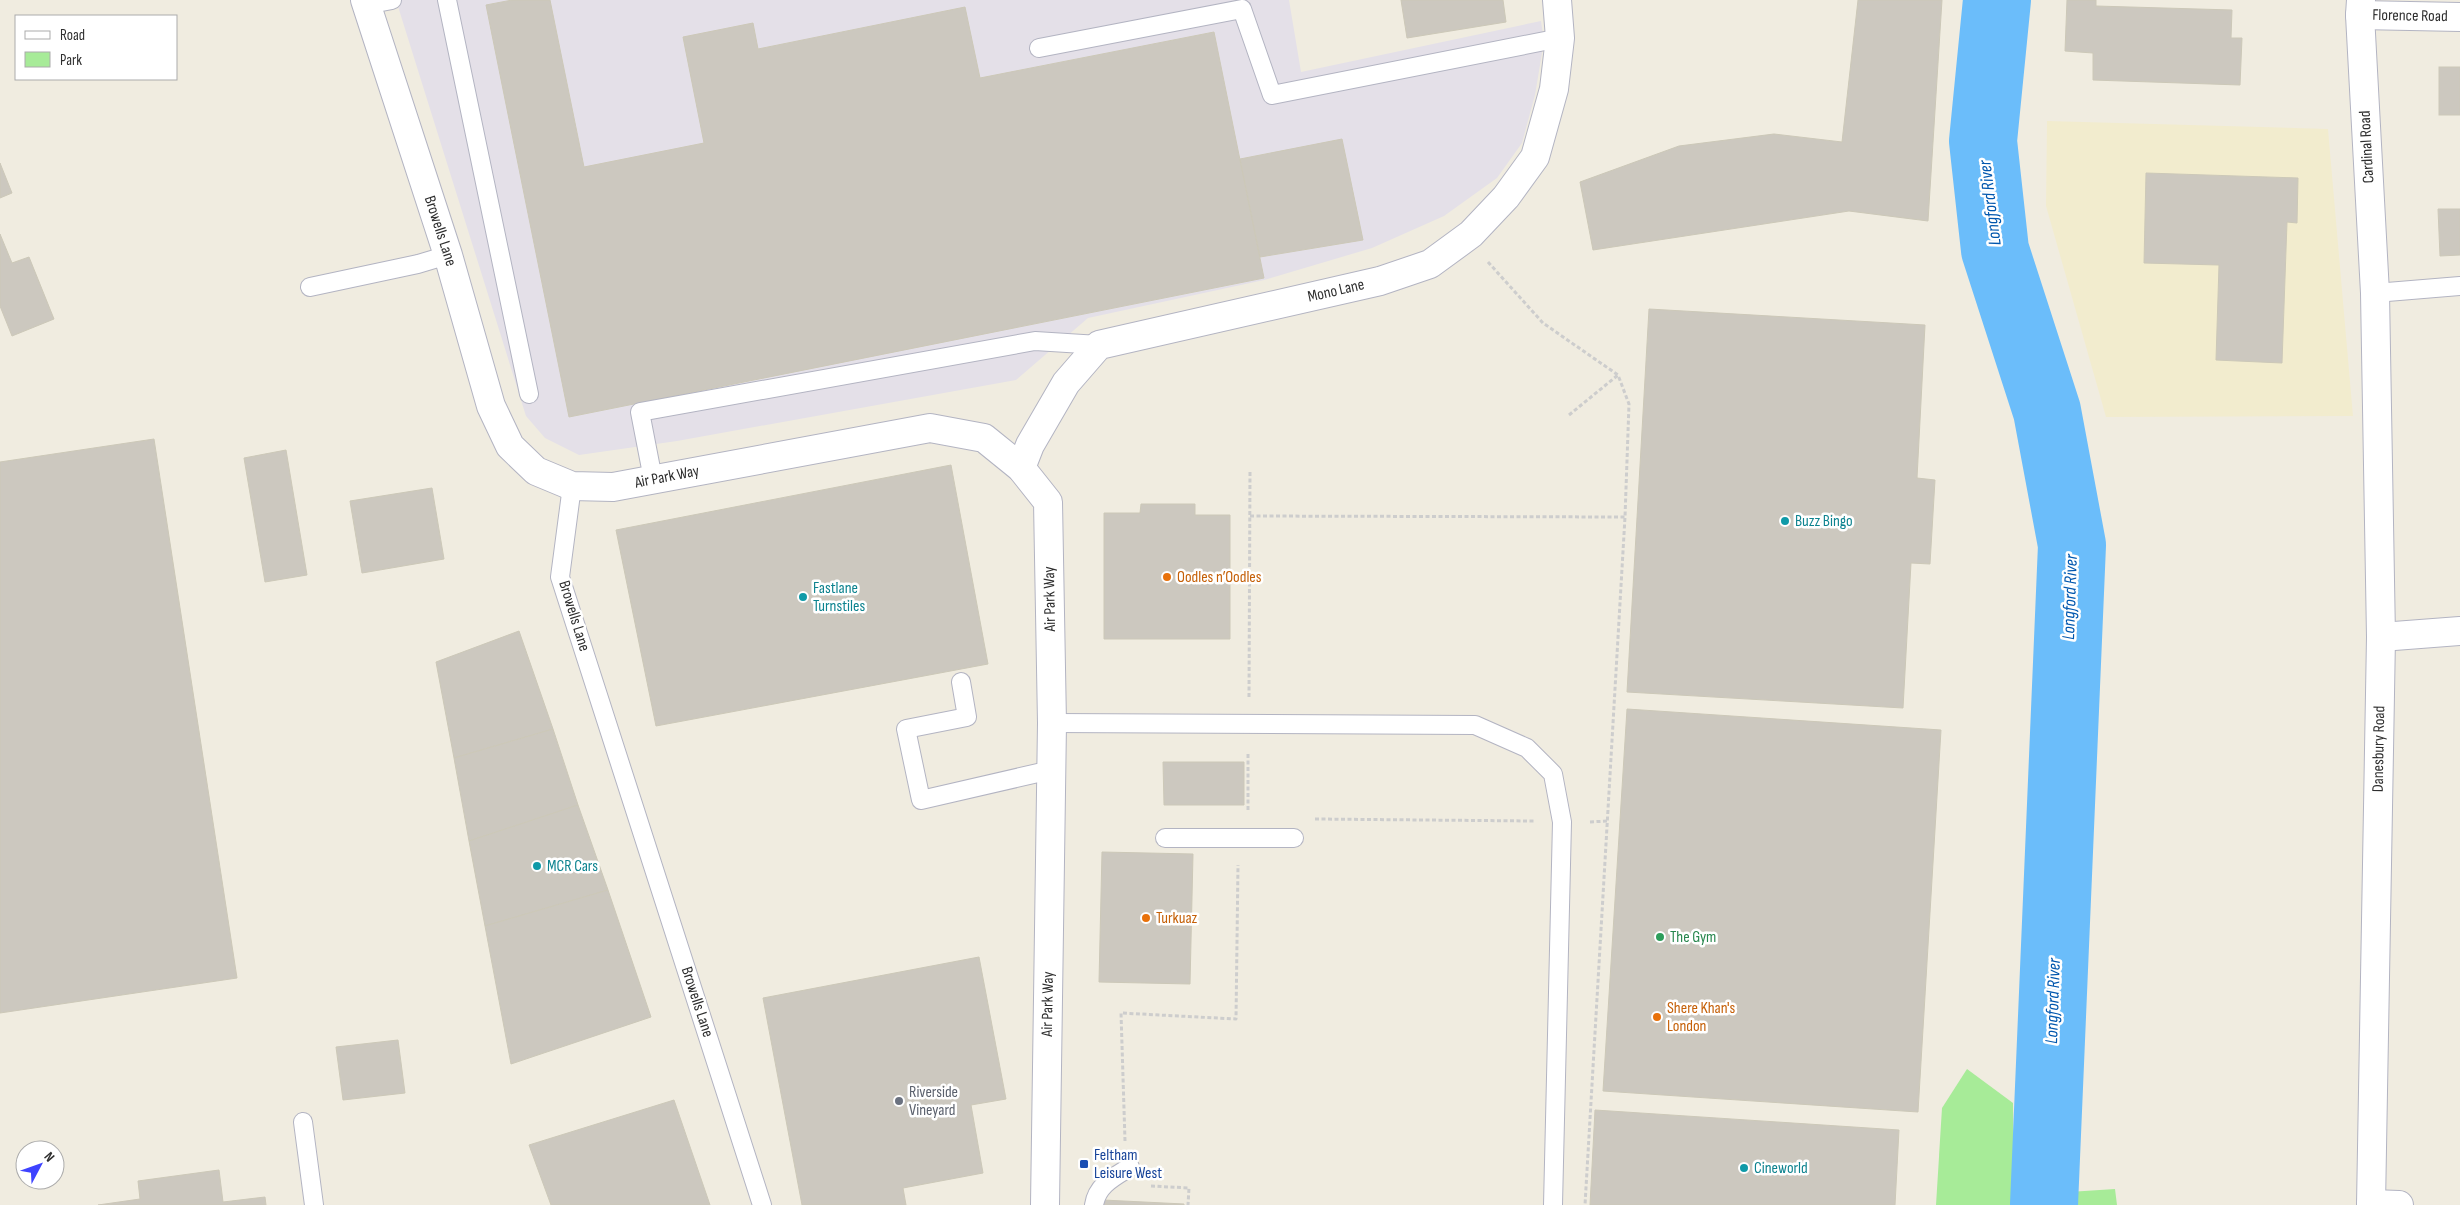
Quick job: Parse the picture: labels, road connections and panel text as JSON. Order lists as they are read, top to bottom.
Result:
{
  "streets": {
    "street": [
      "Florence Road",
      "Cardinal Road",
      "Browells Lane",
      "Mono Lane",
      "Air Park Way",
      "Danesbury Road"
    ]
  },
  "crossings": [
    ["Florence Road", "Cardinal Road"],
    ["Cardinal Road", "Danesbury Road"],
    ["Browells Lane", "Air Park Way"]
  ],
  "water": ["Longford River"],
  "places": {
    "other": [
      "Buzz Bingo",
      "Oodles n’Oodles",
      "Fastlane Turnstiles",
      "MCR Cars",
      "Turkuaz",
      "The Gym",
      "Shere Khan's London",
      "Riverside Vineyard",
      "Cineworld"
    ],
    "transit": ["Feltham Leisure West"]
  },
  "legend": ["Road", "Park"],
  "north": "top right"
}
